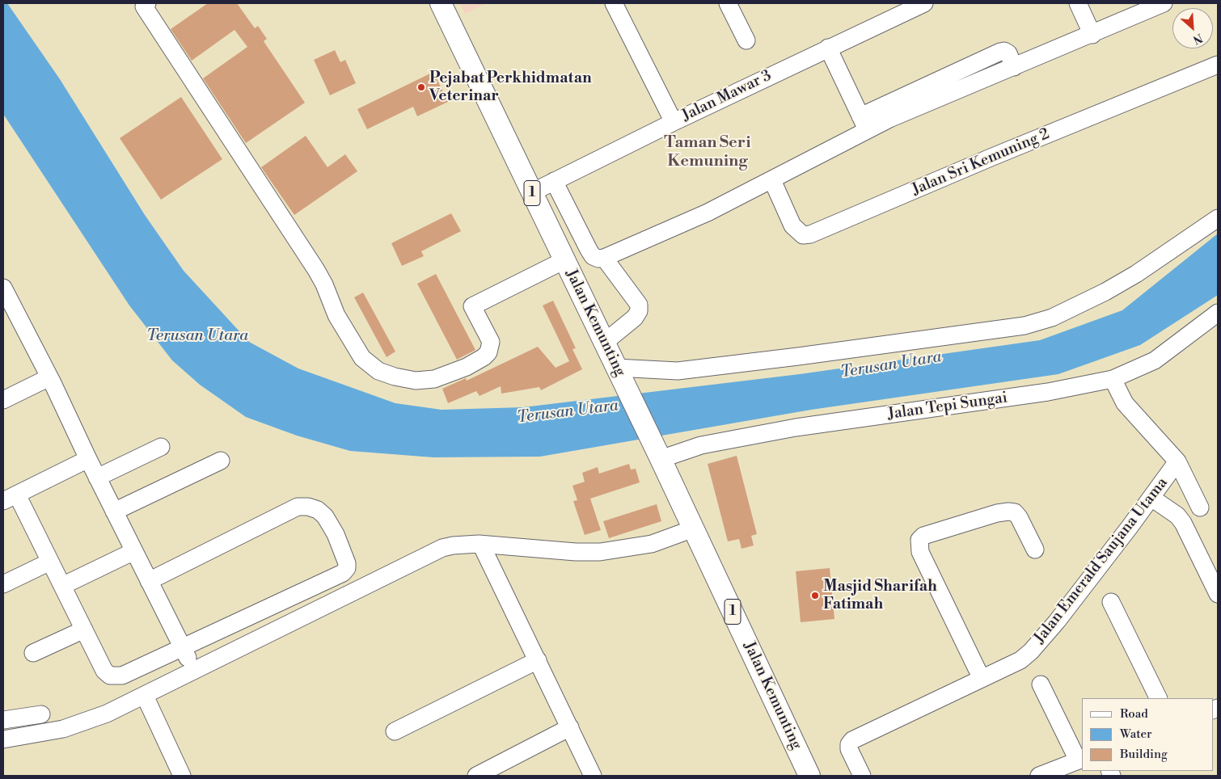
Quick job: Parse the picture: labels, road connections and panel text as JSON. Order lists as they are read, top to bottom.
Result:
{
  "streets": {
    "main road": ["1", "Jalan Kemunting"],
    "street": [
      "Jalan Mawar 3",
      "Jalan Sri Kemuning 2",
      "Jalan Tepi Sungai",
      "Jalan Emerald Saujana Utama"
    ]
  },
  "crossings": [
    ["Jalan Mawar 3", "Jalan Kemunting"],
    ["Jalan Kemunting", "Jalan Tepi Sungai"]
  ],
  "districts": ["Taman Seri Kemuning"],
  "water": ["Terusan Utara"],
  "places": ["Pejabat Perkhidmatan Veterinar", "Masjid Sharifah Fatimah"],
  "legend": ["Road", "Water", "Building"],
  "north": "bottom right"
}
